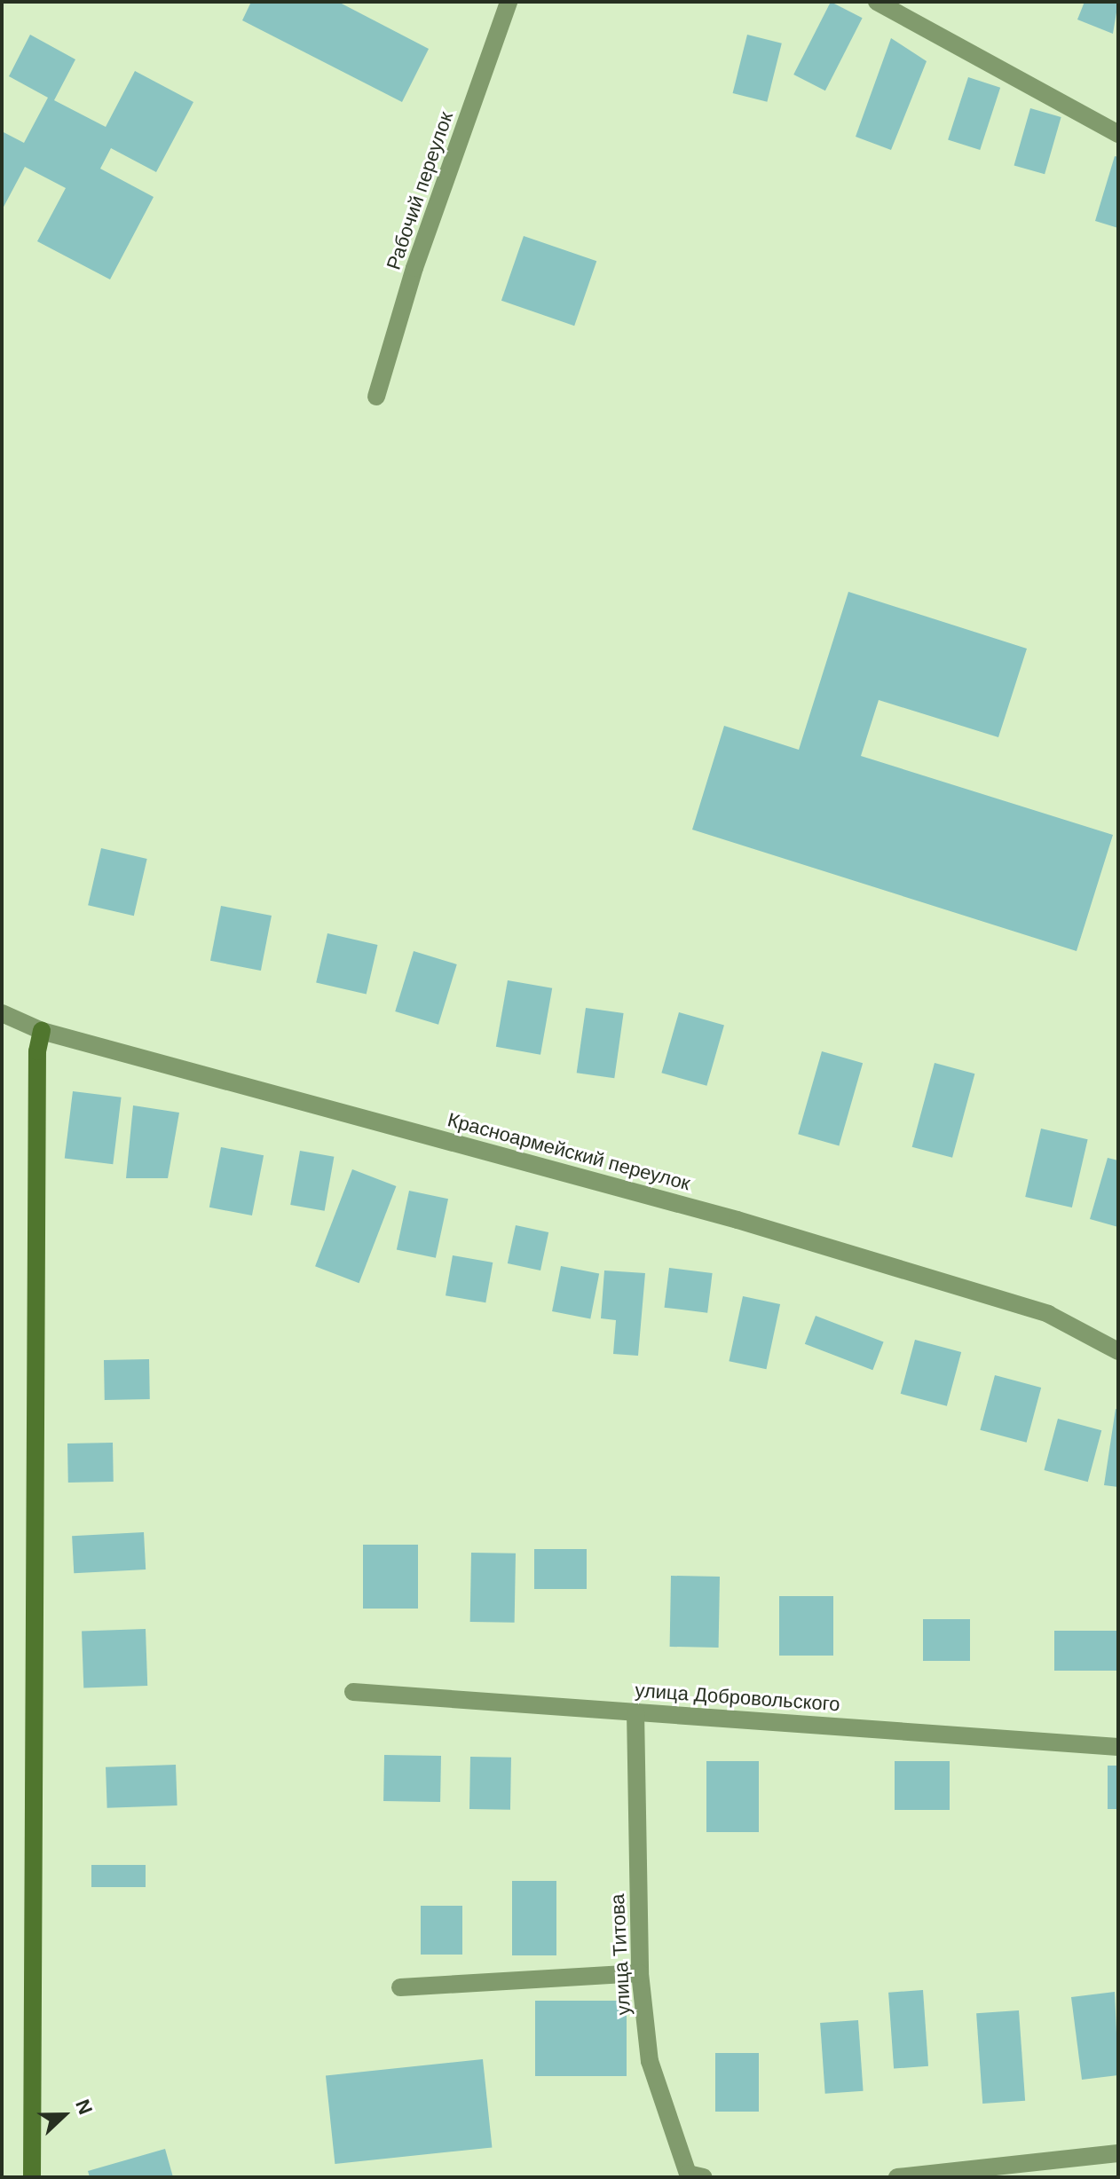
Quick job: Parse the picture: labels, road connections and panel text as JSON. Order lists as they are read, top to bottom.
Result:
{
  "streets": {
    "street": [
      "Рабочий переулок",
      "Красноармейский переулок",
      "улица Добровольского",
      "улица Титова"
    ]
  },
  "crossings": [
    ["улица Добровольского", "улица Титова"]
  ],
  "north": "right"
}
